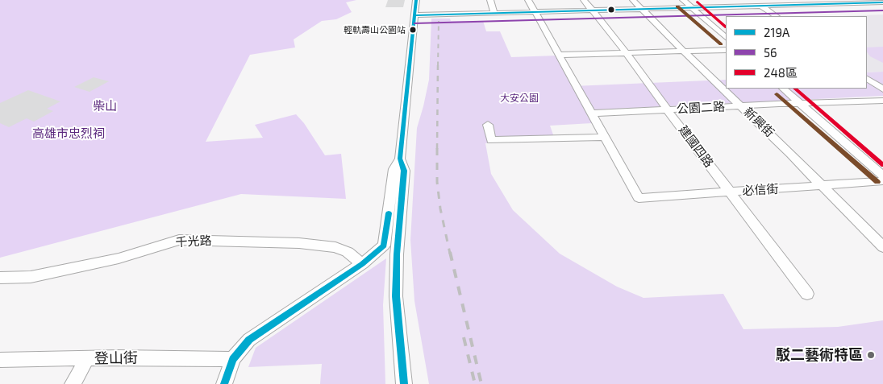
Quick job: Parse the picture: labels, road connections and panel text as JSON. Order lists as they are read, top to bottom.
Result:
{
  "streets": {
    "street": [
      "公園二路",
      "新興街",
      "建國四路",
      "必信街",
      "千光路",
      "登山街"
    ]
  },
  "crossings": [
    ["公園二路", "新興街"],
    ["公園二路", "建國四路"],
    ["新興街", "必信街"],
    ["建國四路", "必信街"]
  ],
  "parks": ["大安公園", "柴山", "高雄市忠烈祠"],
  "places": ["輕軌壽山公園站", "駁二藝術特區"],
  "lines": ["transit line 219A", "transit line 248區", "transit line 56"],
  "legend": ["219A", "56", "248區"]
}
